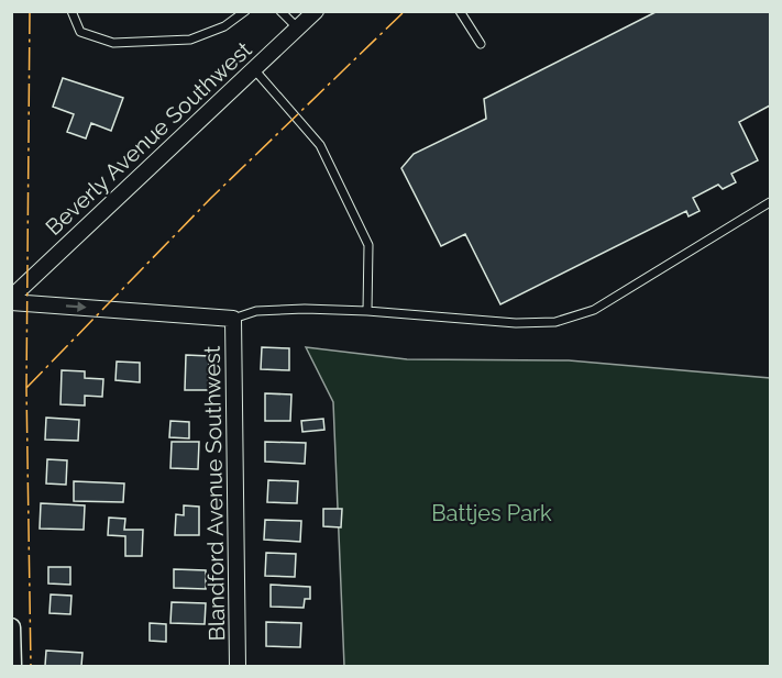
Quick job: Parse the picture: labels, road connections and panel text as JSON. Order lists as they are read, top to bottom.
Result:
{
  "streets": {
    "street": ["Beverly Avenue Southwest", "Blandford Avenue Southwest"]
  },
  "parks": ["Battjes Park"]
}
